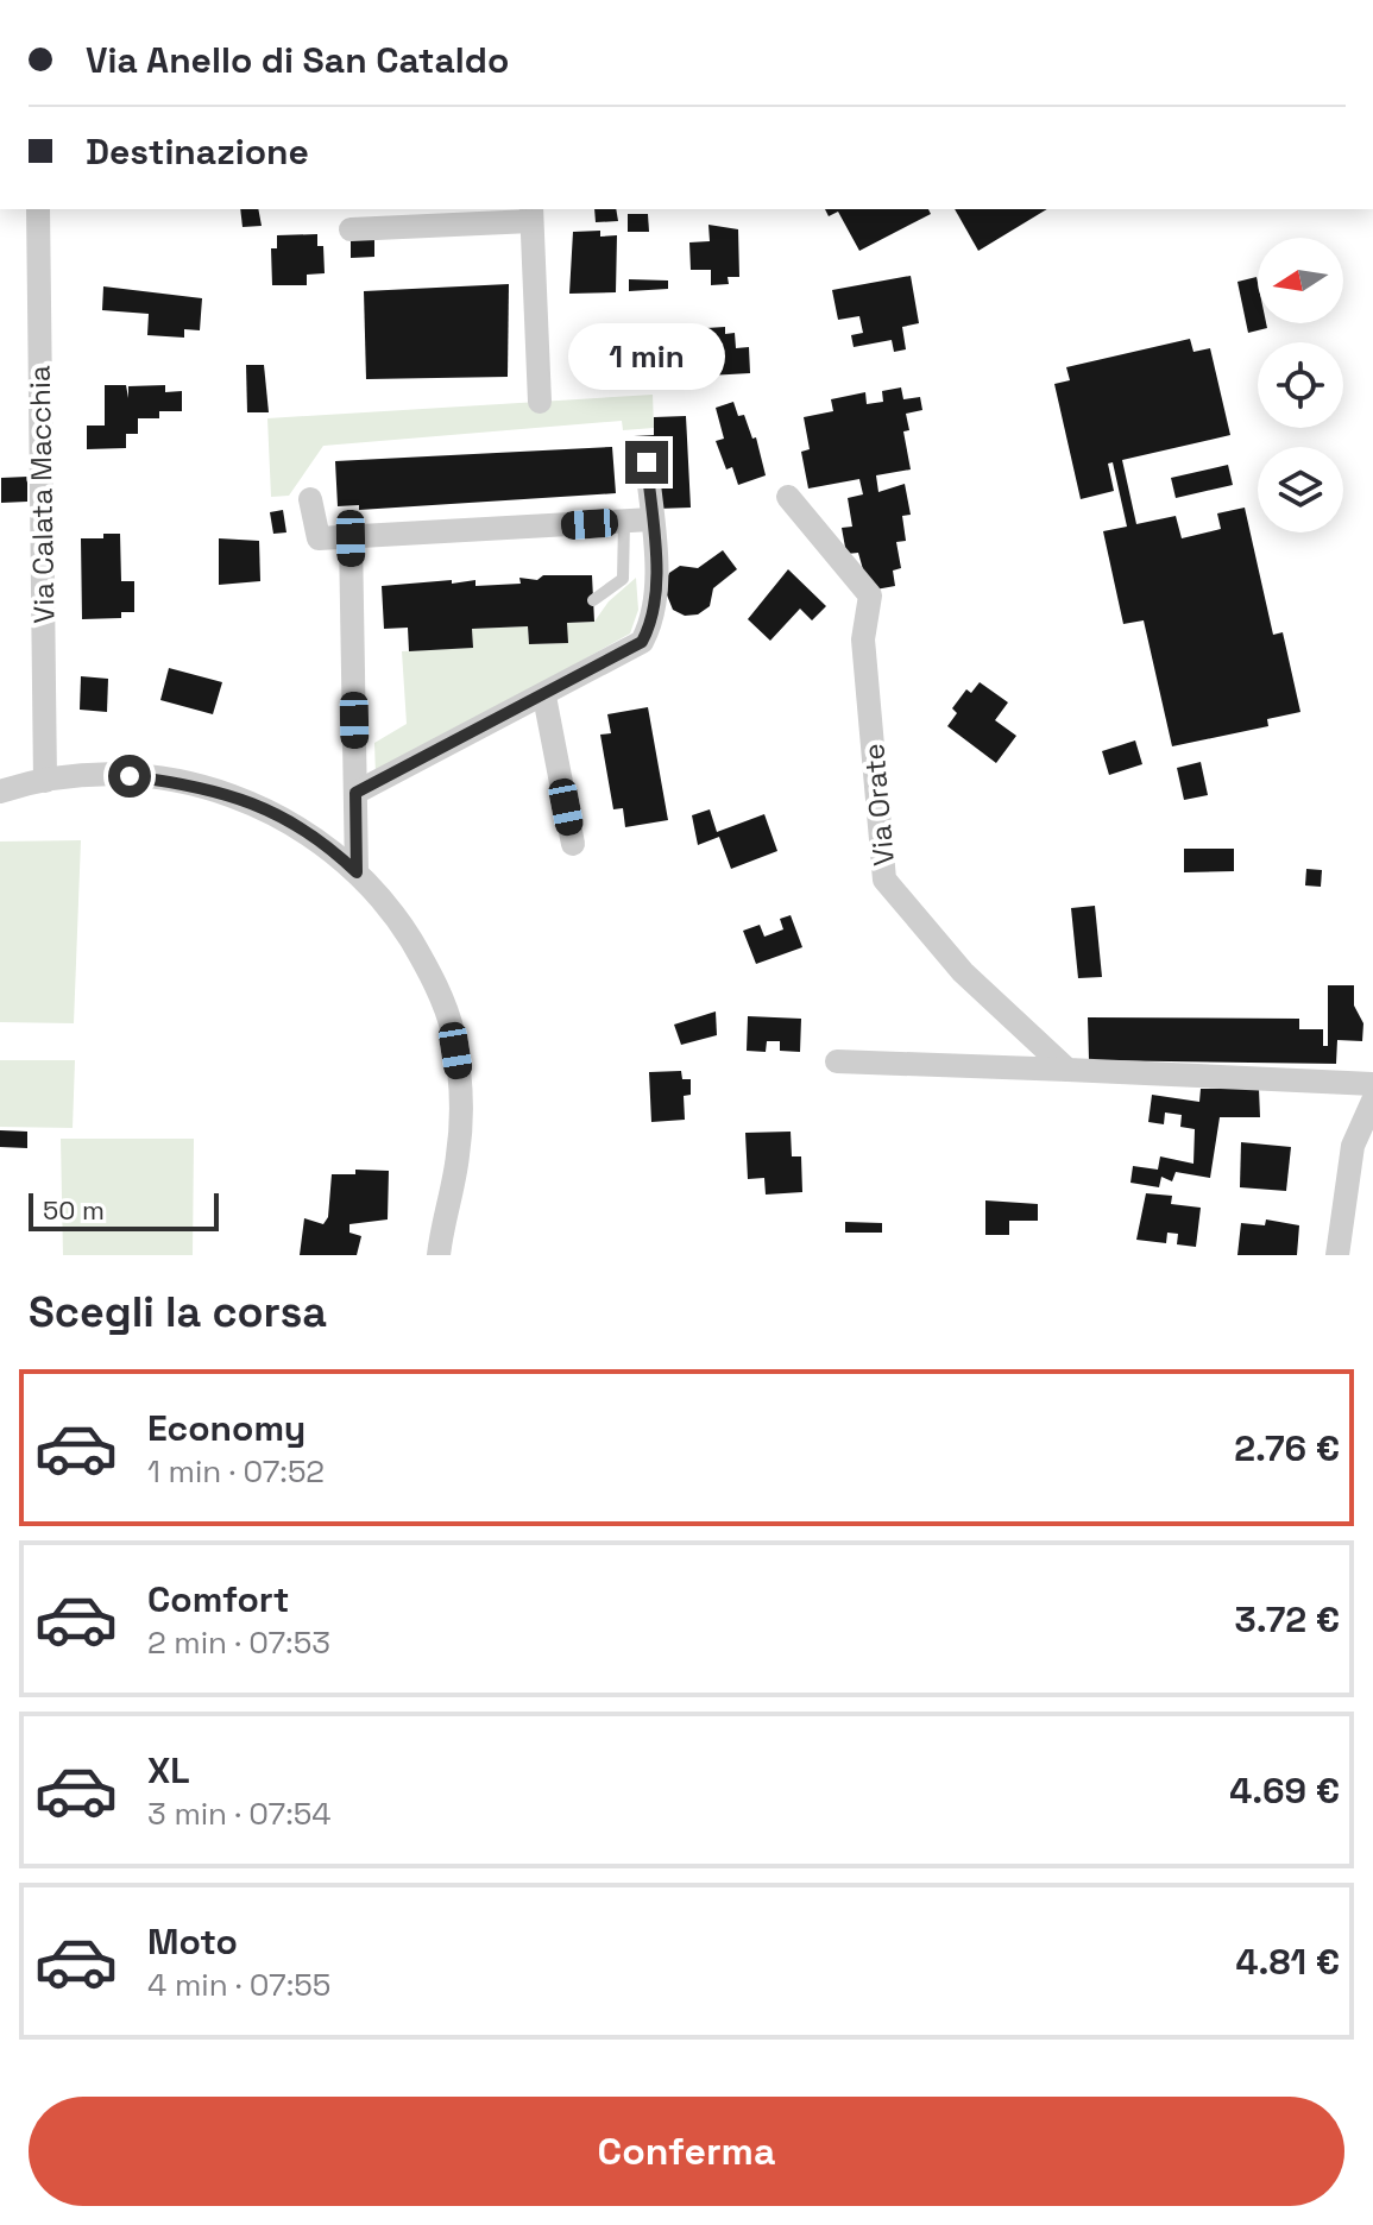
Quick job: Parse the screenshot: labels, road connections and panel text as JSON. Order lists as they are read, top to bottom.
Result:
{
  "streets": {
    "street": ["Via Calata Macchia", "Via Orate"]
  },
  "scale_bar": "50 m",
  "north": "left",
  "page": {
    "banner": ["Via Anello di San Cataldo", "Destinazione"],
    "bubble": "1 min",
    "scale": "50 m",
    "heading": "Scegli la corsa",
    "list": [
      {
        "name": "Economy",
        "note": "1 min · 07:52",
        "value": "2.76 €"
      },
      {
        "name": "Comfort",
        "note": "2 min · 07:53",
        "value": "3.72 €"
      },
      {
        "name": "XL",
        "note": "3 min · 07:54",
        "value": "4.69 €"
      },
      {
        "name": "Moto",
        "note": "4 min · 07:55",
        "value": "4.81 €"
      }
    ],
    "buttons": "Conferma"
  }
}
